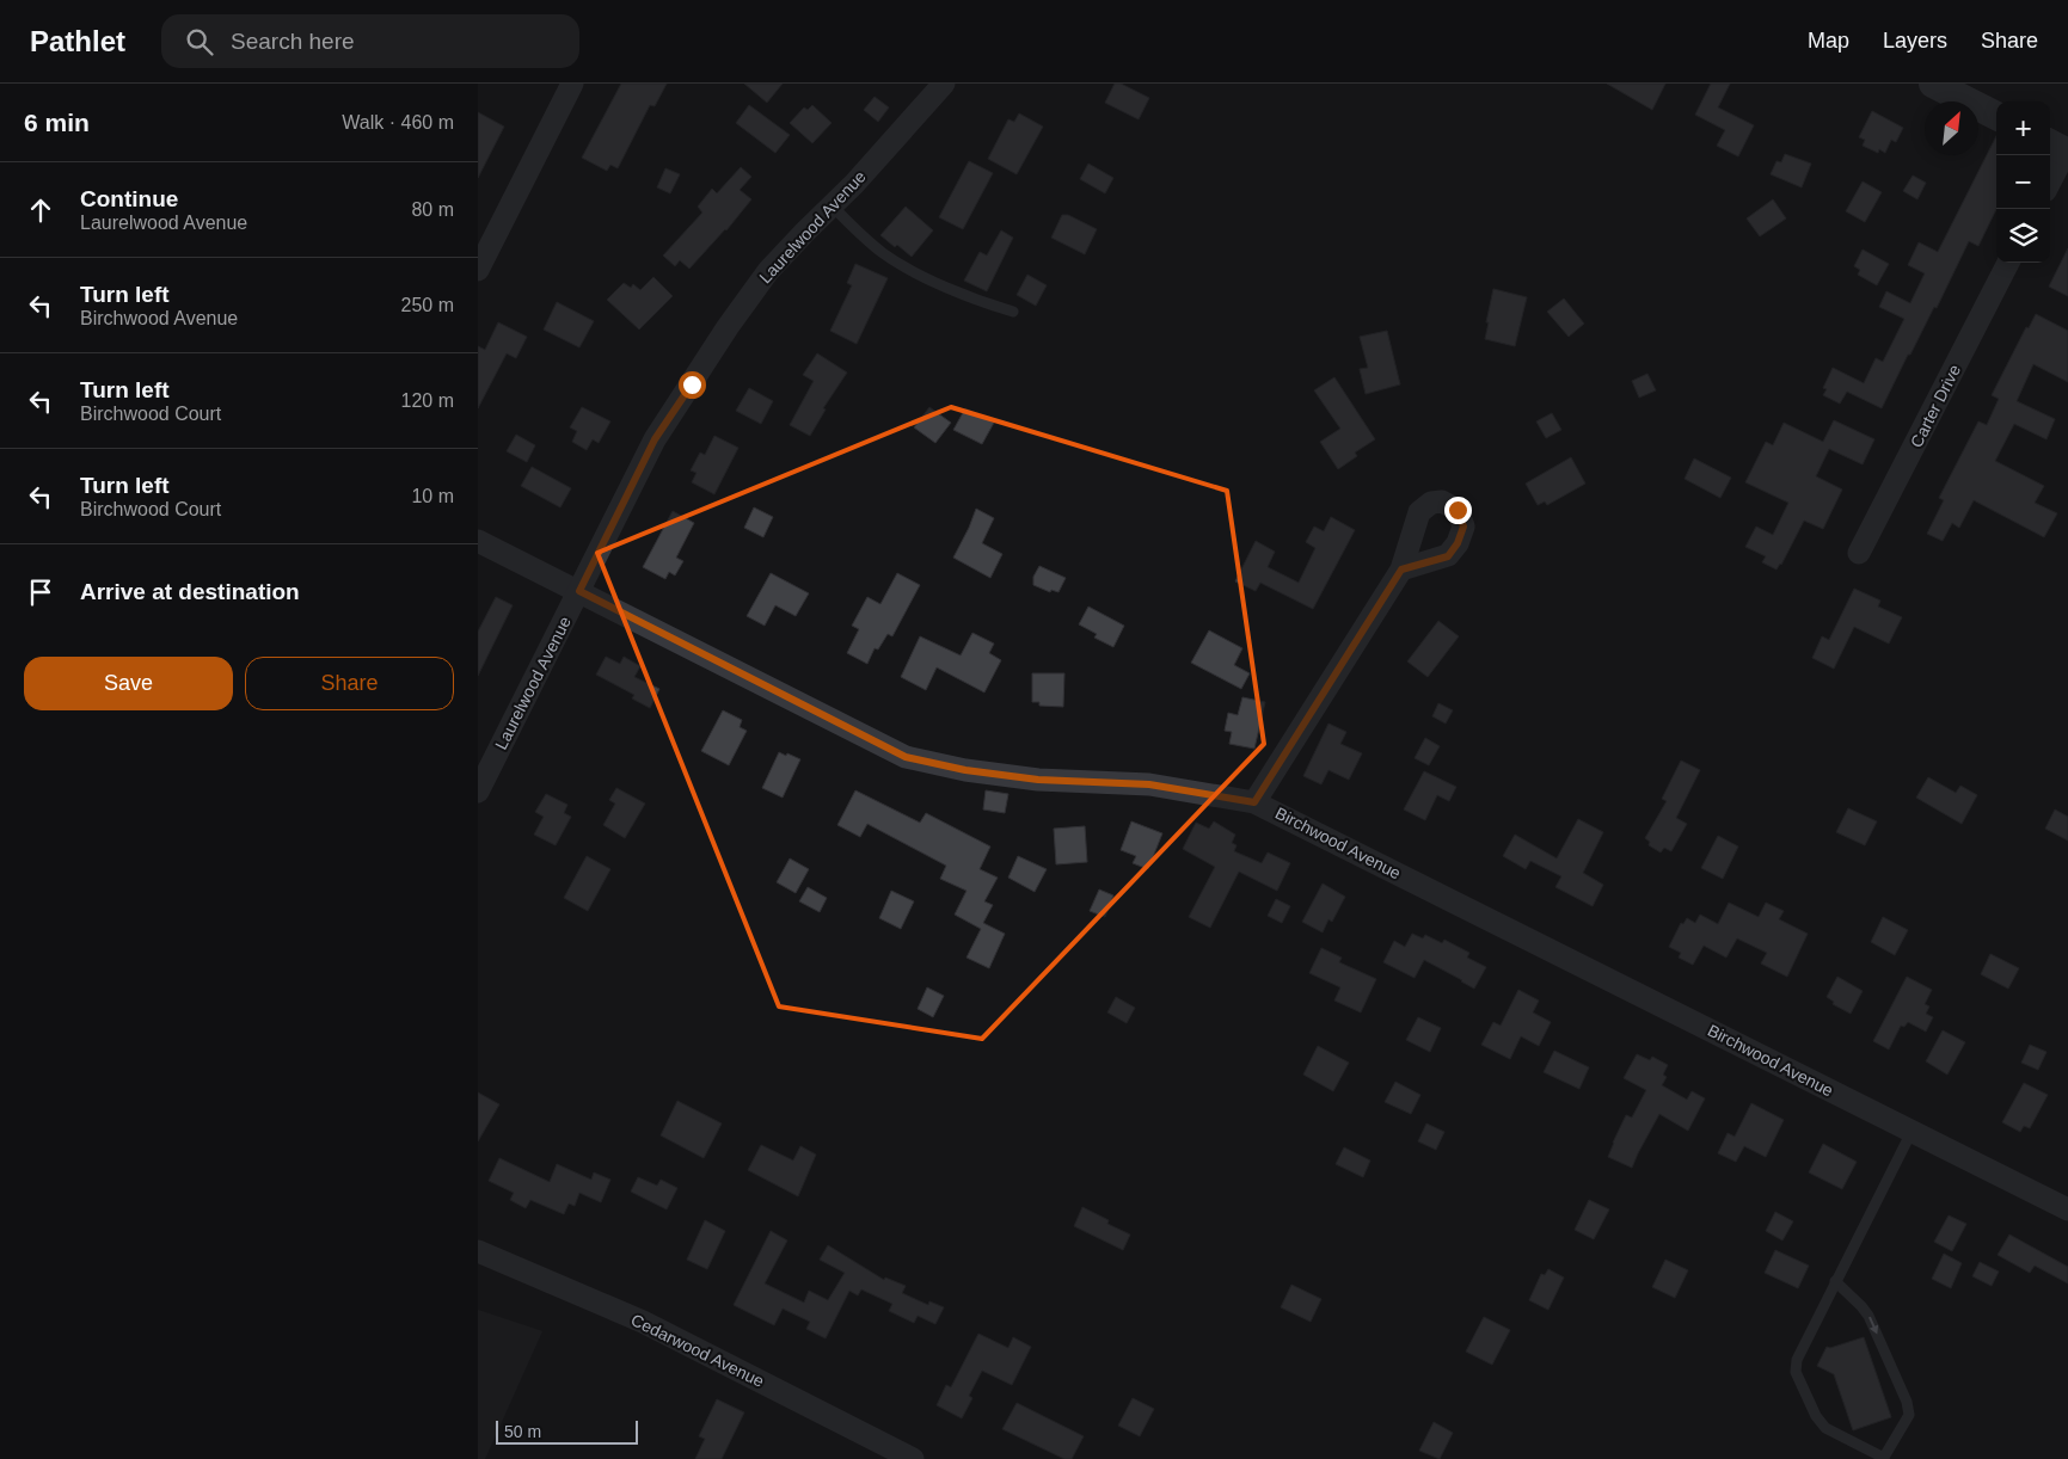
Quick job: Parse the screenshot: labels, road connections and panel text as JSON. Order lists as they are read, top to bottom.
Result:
{
  "streets": {
    "street": [
      "Laurelwood Avenue",
      "Carter Drive",
      "Birchwood Avenue",
      "Cedarwood Avenue"
    ]
  },
  "crossings": [
    ["Laurelwood Avenue", "Birchwood Avenue"]
  ],
  "scale_bar": "50 m",
  "north": "top right",
  "page": {
    "header": "Pathlet",
    "search": "Search here",
    "nav": ["Map", "Layers", "Share"],
    "heading": ["6 min", "Walk · 460 m"],
    "map_buttons": ["+", "−"],
    "list": [
      ["Continue", "Laurelwood Avenue", "80 m"],
      ["Turn left", "Birchwood Avenue", "250 m"],
      ["Turn left", "Birchwood Court", "120 m"],
      ["Turn left", "Birchwood Court", "10 m"],
      "Arrive at destination"
    ],
    "buttons": ["Save", "Share"],
    "scale": "50 m"
  }
}
